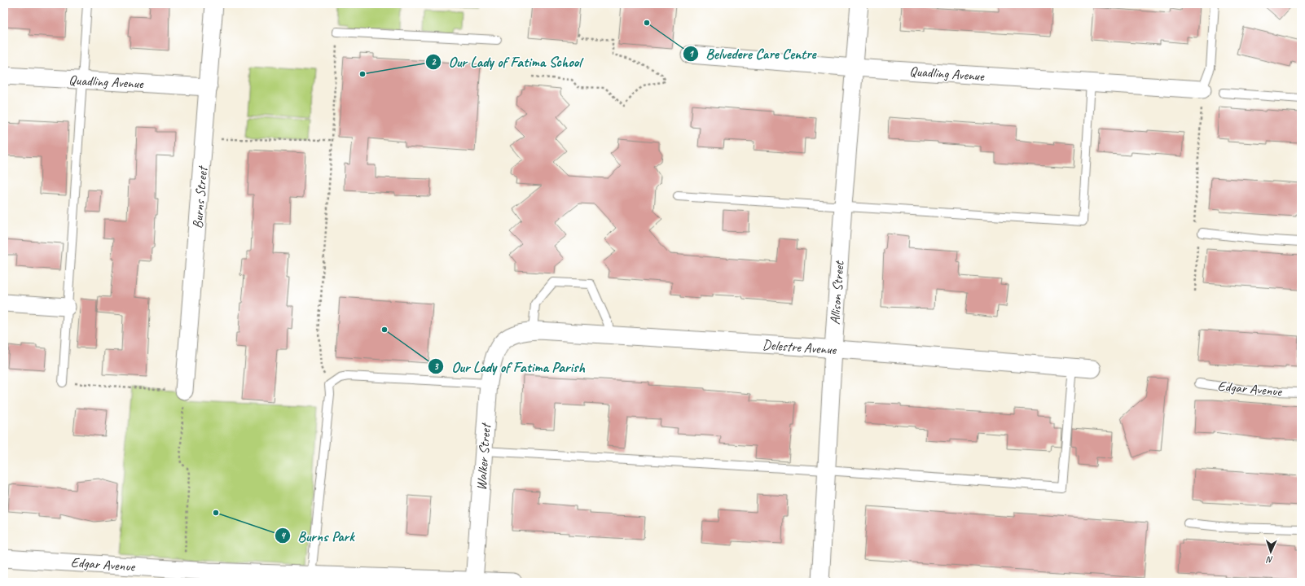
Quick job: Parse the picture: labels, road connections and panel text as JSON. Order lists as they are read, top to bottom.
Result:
{
  "streets": {
    "street": [
      "Quadling Avenue",
      "Burns Street",
      "Allison Street",
      "Delestre Avenue",
      "Edgar Avenue",
      "Walker Street"
    ]
  },
  "crossings": [
    ["Quadling Avenue", "Burns Street"],
    ["Quadling Avenue", "Allison Street"],
    ["Allison Street", "Delestre Avenue"],
    ["Delestre Avenue", "Walker Street"],
    ["Edgar Avenue", "Walker Street"]
  ],
  "places": [
    "Belvedere Care Centre",
    "Our Lady of Fatima School",
    "Our Lady of Fatima Parish",
    "Burns Park"
  ],
  "north": "bottom"
}
